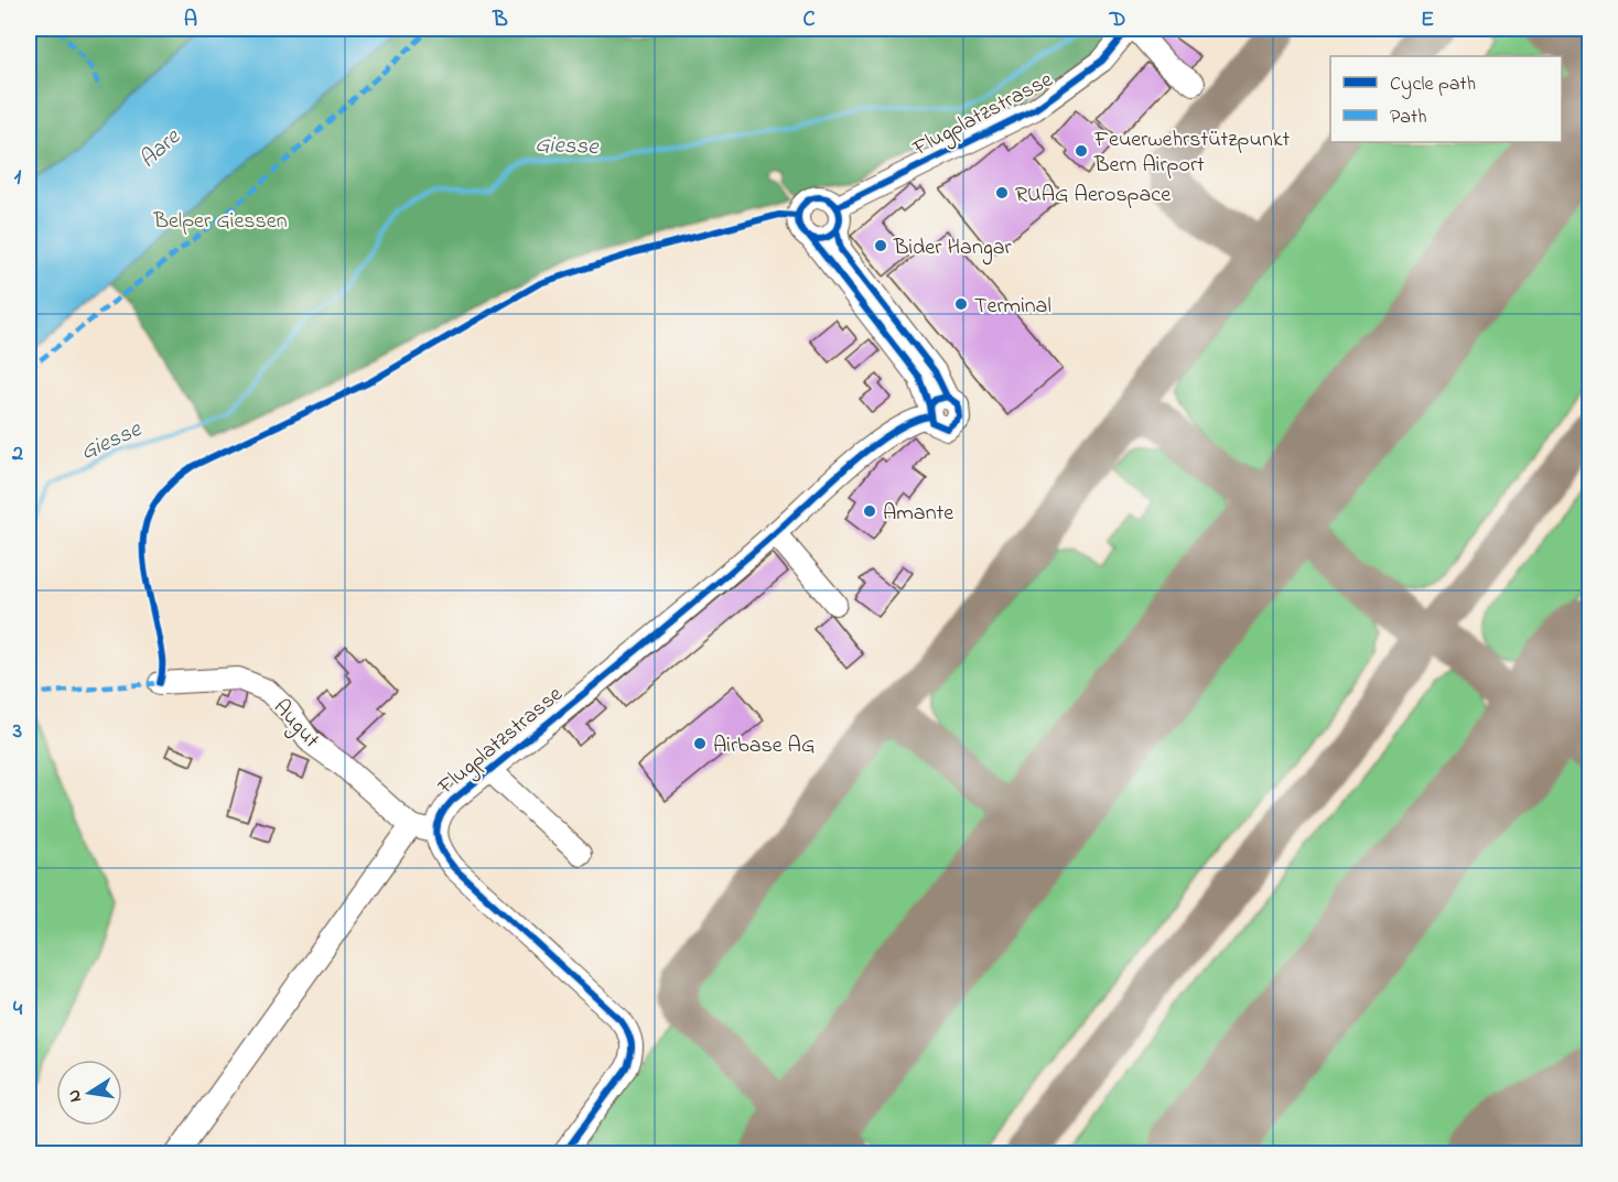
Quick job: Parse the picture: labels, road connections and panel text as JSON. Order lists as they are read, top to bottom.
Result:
{
  "streets": {
    "street": ["Flugplatzstrasse", "Augut"]
  },
  "water": ["Giesse", "Aare"],
  "parks": ["Belper Giessen"],
  "places": [
    "Feuerwehrstützpunkt Bern Airport",
    "RUAG Aerospace",
    "Bider Hangar",
    "Terminal",
    "Amante",
    "Airbase AG"
  ],
  "legend": ["Cycle path", "Path"],
  "north": "left",
  "grid": {
    "columns": [
      "A",
      "B",
      "C",
      "D",
      "E"
    ],
    "rows": [
      "1",
      "2",
      "3",
      "4"
    ]
  }
}
